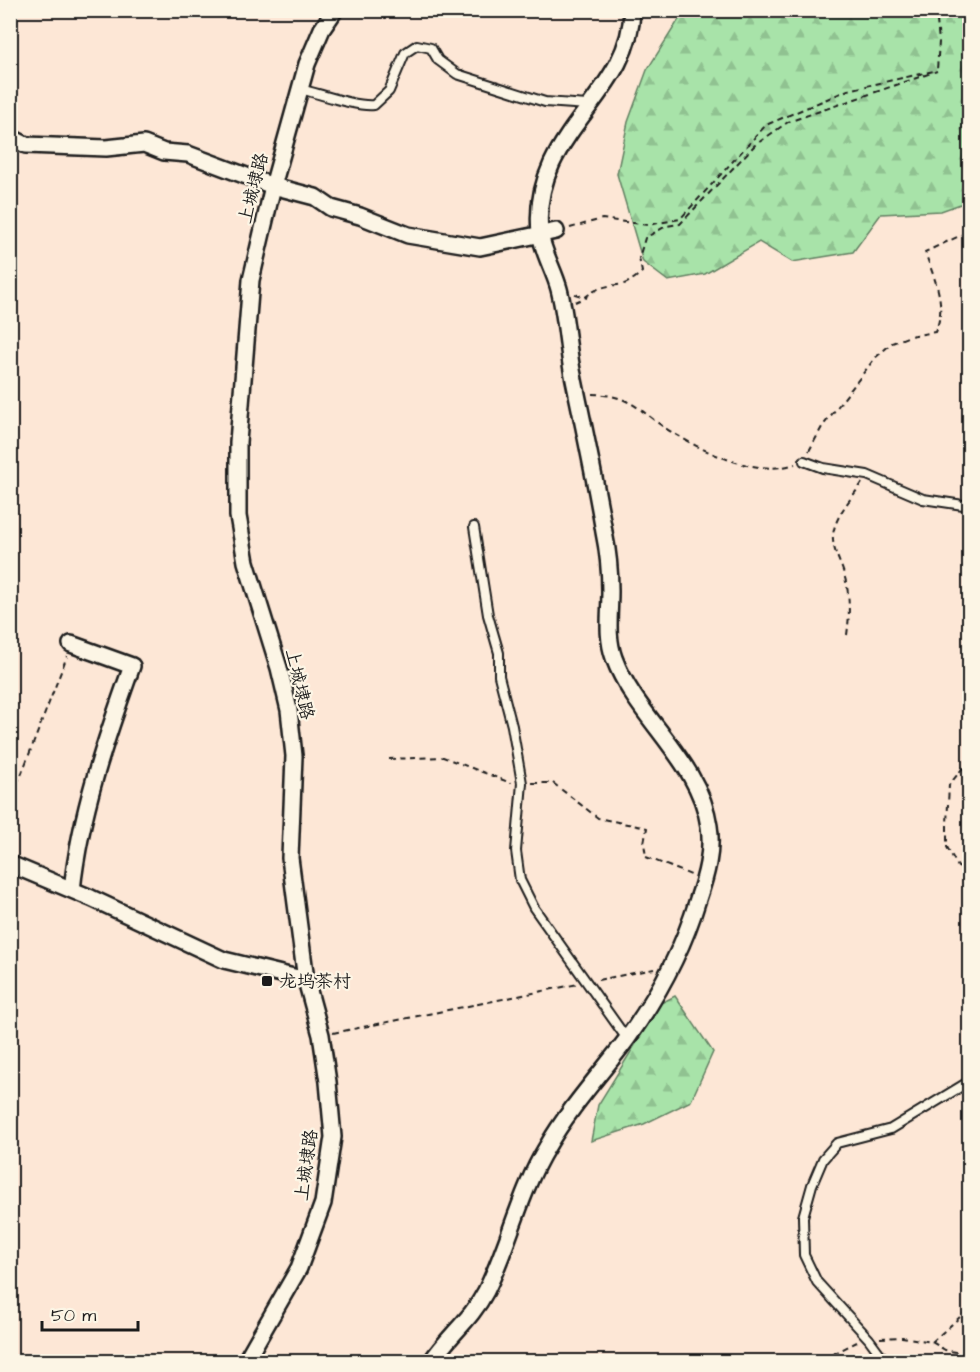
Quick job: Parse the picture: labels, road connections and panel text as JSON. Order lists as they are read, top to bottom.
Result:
{
  "streets": {
    "street": ["上城埭路"]
  },
  "places": {
    "transit": ["龙坞茶村"]
  },
  "scale_bar": "50 m"
}
